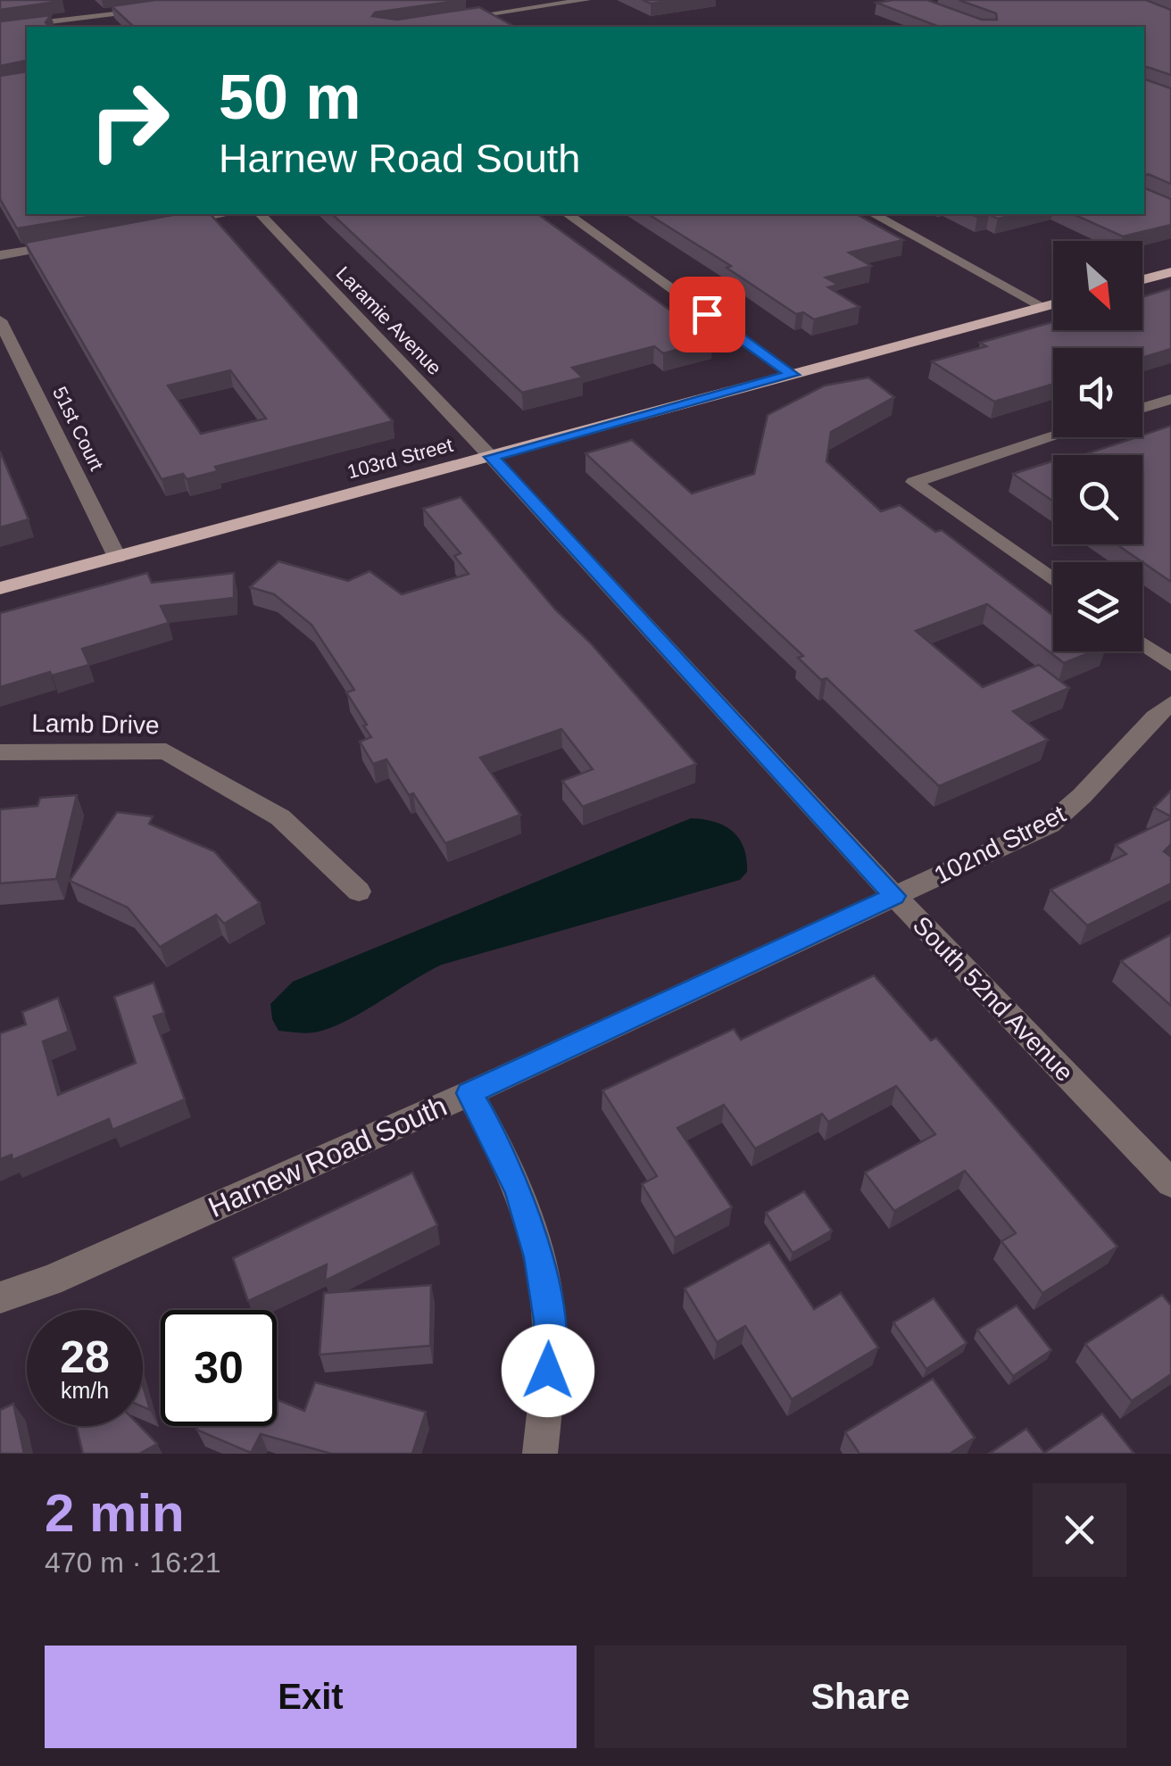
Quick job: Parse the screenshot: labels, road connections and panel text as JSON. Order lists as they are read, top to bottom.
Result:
{
  "streets": {
    "main road": ["103rd Street"],
    "street": [
      "Laramie Avenue",
      "51st Court",
      "Lamb Drive",
      "102nd Street",
      "South 52nd Avenue",
      "Harnew Road South"
    ]
  },
  "crossings": [
    ["Laramie Avenue", "103rd Street"],
    ["Laramie Avenue", "South 52nd Avenue"],
    ["51st Court", "103rd Street"],
    ["103rd Street", "South 52nd Avenue"],
    ["102nd Street", "South 52nd Avenue"],
    ["102nd Street", "Harnew Road South"],
    ["South 52nd Avenue", "Harnew Road South"]
  ],
  "north": "bottom right",
  "page": {
    "turn": ["50 m", "Harnew Road South"],
    "speed": "28 km/h",
    "limit": "30",
    "heading": ["2 min", "470 m · 16:21"],
    "buttons": ["Exit", "Share"]
  }
}
